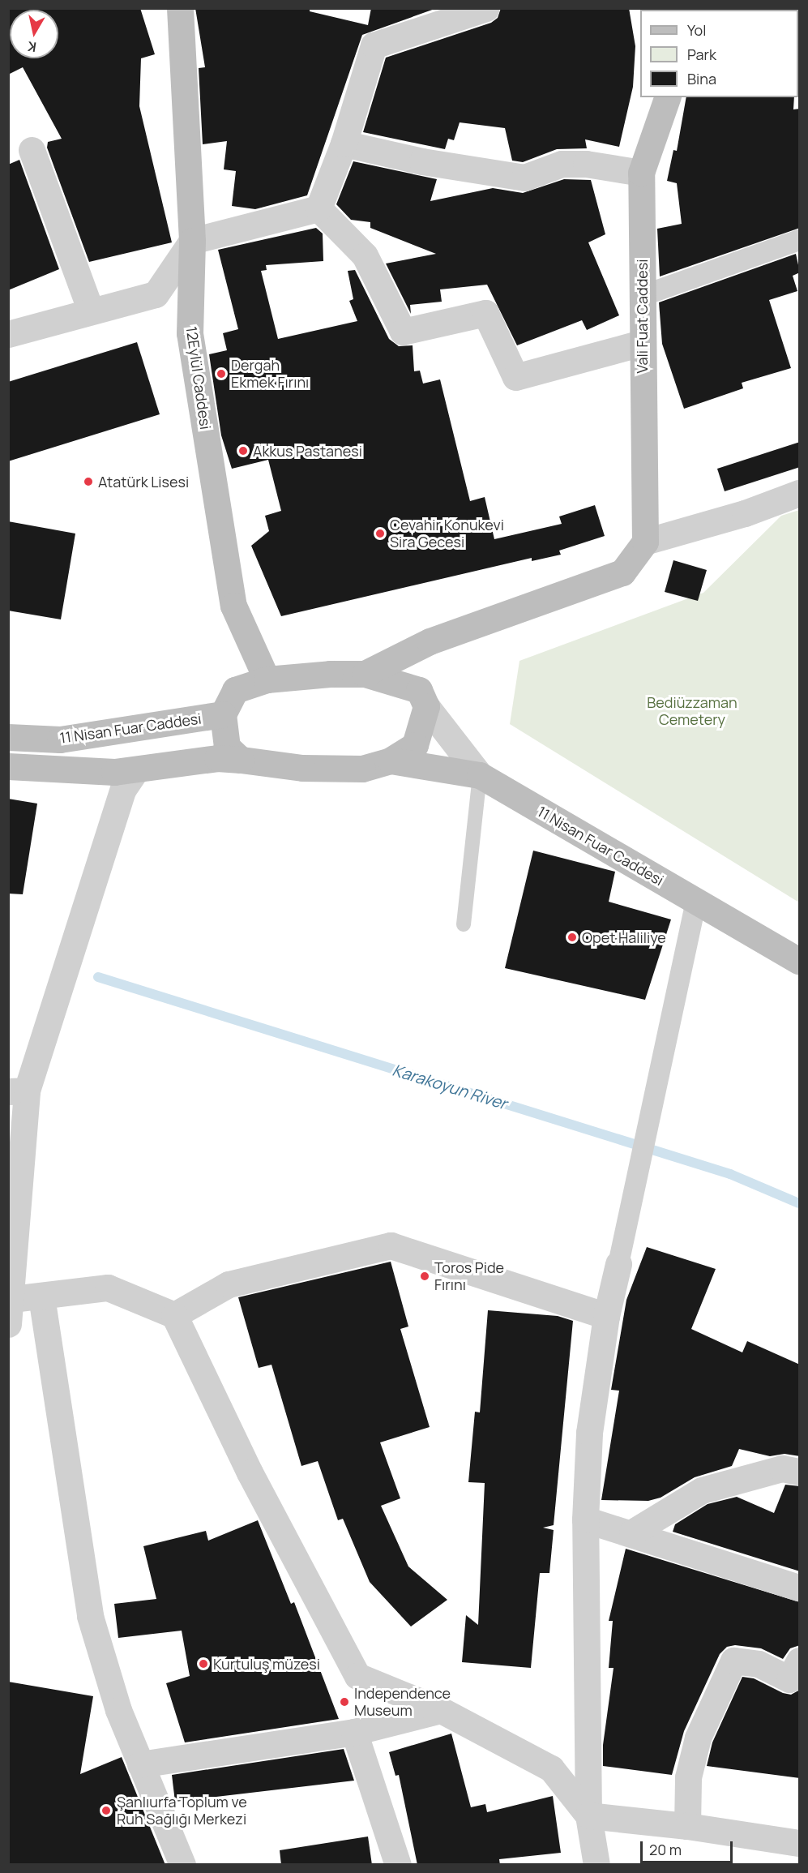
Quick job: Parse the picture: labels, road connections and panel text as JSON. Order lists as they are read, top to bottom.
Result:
{
  "streets": {
    "main road": ["Vali Fuat Caddesi", "12Eylül Caddesi", "11 Nisan Fuar Caddesi"]
  },
  "water": ["Karakoyun River"],
  "parks": ["Bediüzzaman Cemetery"],
  "places": [
    "Dergah Ekmek Fırını",
    "Akkus Pastanesi",
    "Atatürk Lisesi",
    "Cevahir Konukevi Sira Gecesi",
    "Opet Haliliye",
    "Toros Pide Fırını",
    "Kurtuluş müzesi",
    "Independence Museum",
    "Şanlıurfa Toplum ve Ruh Sağlığı Merkezi"
  ],
  "legend": ["Yol", "Park", "Bina"],
  "scale_bar": "20 m",
  "north": "bottom"
}
